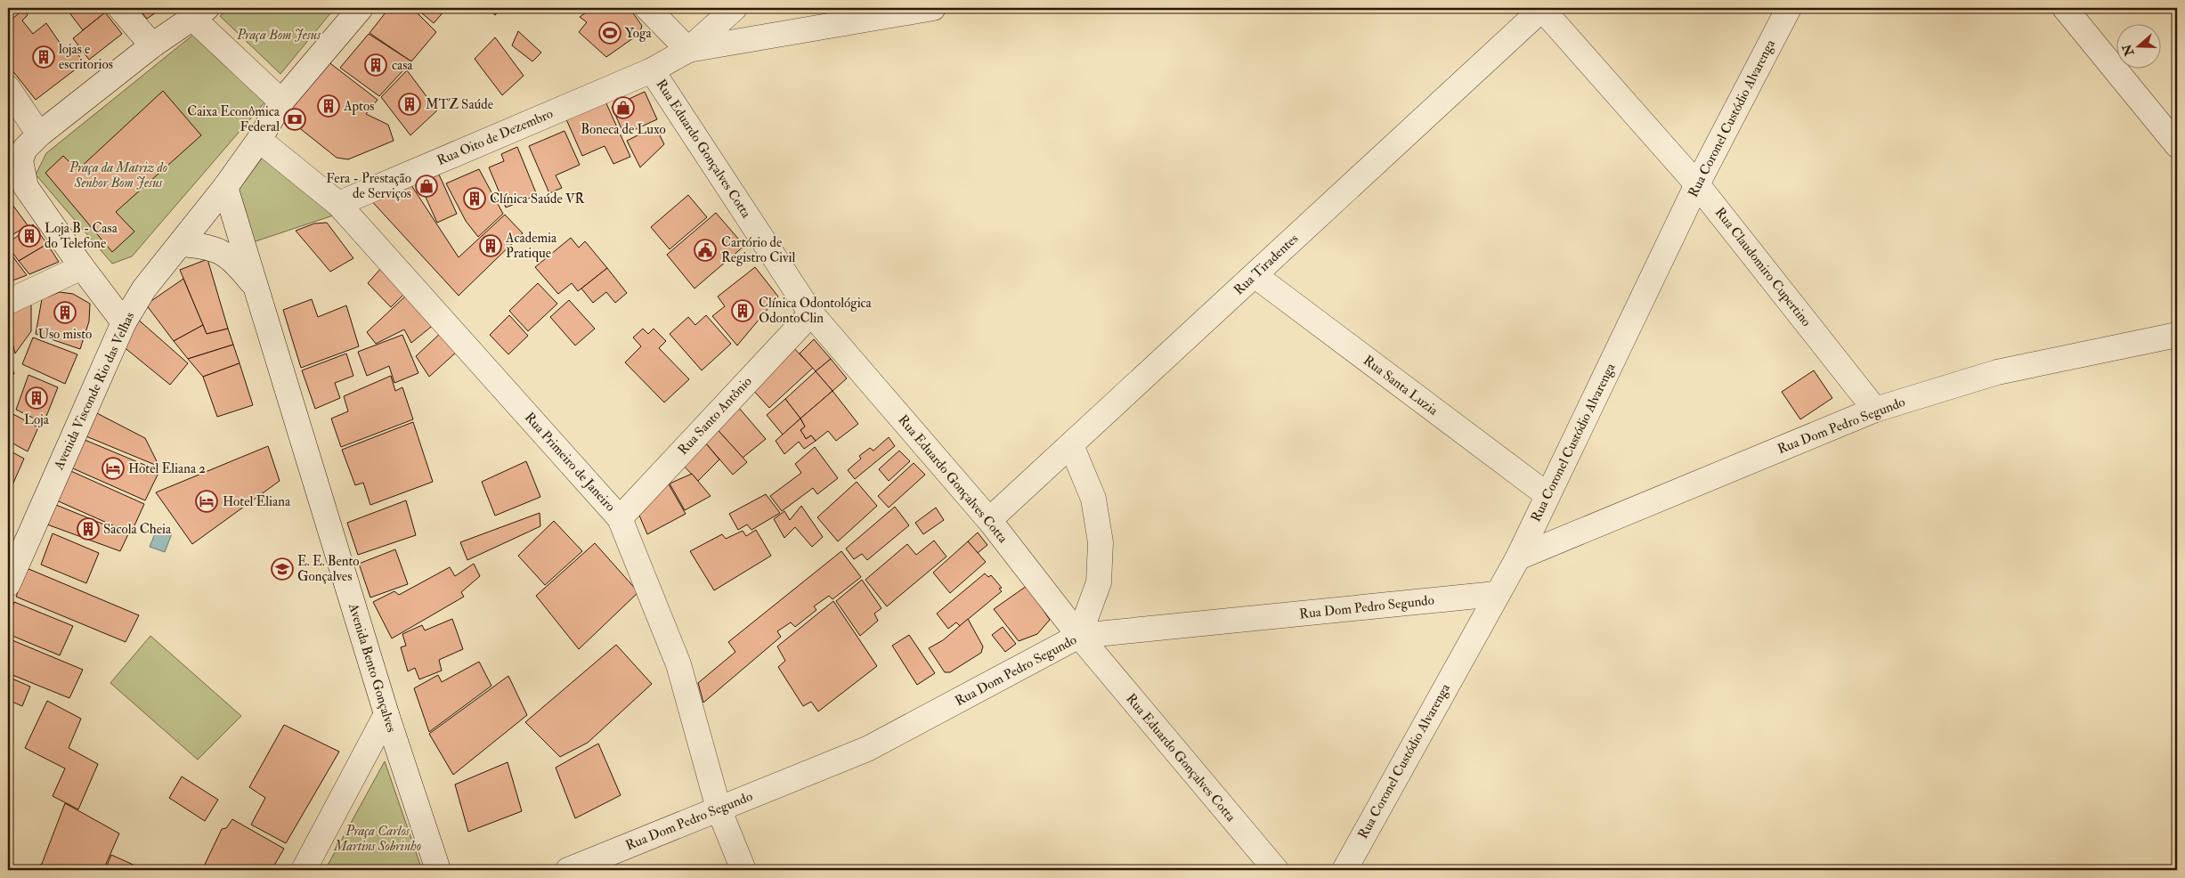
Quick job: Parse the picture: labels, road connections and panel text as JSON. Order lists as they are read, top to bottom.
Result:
{
  "streets": {
    "street": [
      "Rua Coronel Custódio Alvarenga",
      "Rua Oito de Dezembro",
      "Rua Eduardo Gonçalves Cotta",
      "Rua Tiradentes",
      "Rua Claudomiro Cupertino",
      "Rua Santa Luzia",
      "Avenida Visconde Rio das Velhas",
      "Rua Santo Antônio",
      "Rua Dom Pedro Segundo",
      "Rua Primeiro de Janeiro",
      "Avenida Bento Gonçalves"
    ]
  },
  "crossings": [
    ["Rua Coronel Custódio Alvarenga", "Rua Claudomiro Cupertino"],
    ["Rua Coronel Custódio Alvarenga", "Rua Santa Luzia"],
    ["Rua Coronel Custódio Alvarenga", "Rua Dom Pedro Segundo"],
    ["Rua Oito de Dezembro", "Rua Eduardo Gonçalves Cotta"],
    ["Rua Oito de Dezembro", "Rua Primeiro de Janeiro"],
    ["Rua Eduardo Gonçalves Cotta", "Rua Tiradentes"],
    ["Rua Eduardo Gonçalves Cotta", "Rua Santo Antônio"],
    ["Rua Eduardo Gonçalves Cotta", "Rua Dom Pedro Segundo"],
    ["Rua Tiradentes", "Rua Claudomiro Cupertino"],
    ["Rua Tiradentes", "Rua Santa Luzia"],
    ["Rua Claudomiro Cupertino", "Rua Dom Pedro Segundo"],
    ["Avenida Visconde Rio das Velhas", "Rua Primeiro de Janeiro"],
    ["Avenida Visconde Rio das Velhas", "Avenida Bento Gonçalves"],
    ["Rua Santo Antônio", "Rua Primeiro de Janeiro"],
    ["Rua Dom Pedro Segundo", "Rua Primeiro de Janeiro"]
  ],
  "parks": ["Praça Bom Jesus", "Praça da Matriz do Senhor Bom Jesus", "Praça Carlos Martins Sobrinho"],
  "places": {
    "sports": ["Yoga"],
    "building": [
      "lojas e escritorios",
      "casa",
      "MTZ Saúde",
      "Aptos",
      "Clínica Saúde VR",
      "Loja B - Casa do Telefone",
      "Academia Pratique",
      "Clínica Odontológica OdontoClin",
      "Uso misto",
      "Loja",
      "Sacola Cheia"
    ],
    "shop": ["Boneca de Luxo", "Fera - Prestação de Serviços"],
    "bank": ["Caixa Econômica Federal"],
    "public building": ["Cartório de Registro Civil"],
    "hotel": ["Hotel Eliana 2", "Hotel Eliana"],
    "school or university": ["E. E. Bento Gonçalves"]
  },
  "north": "left"
}
